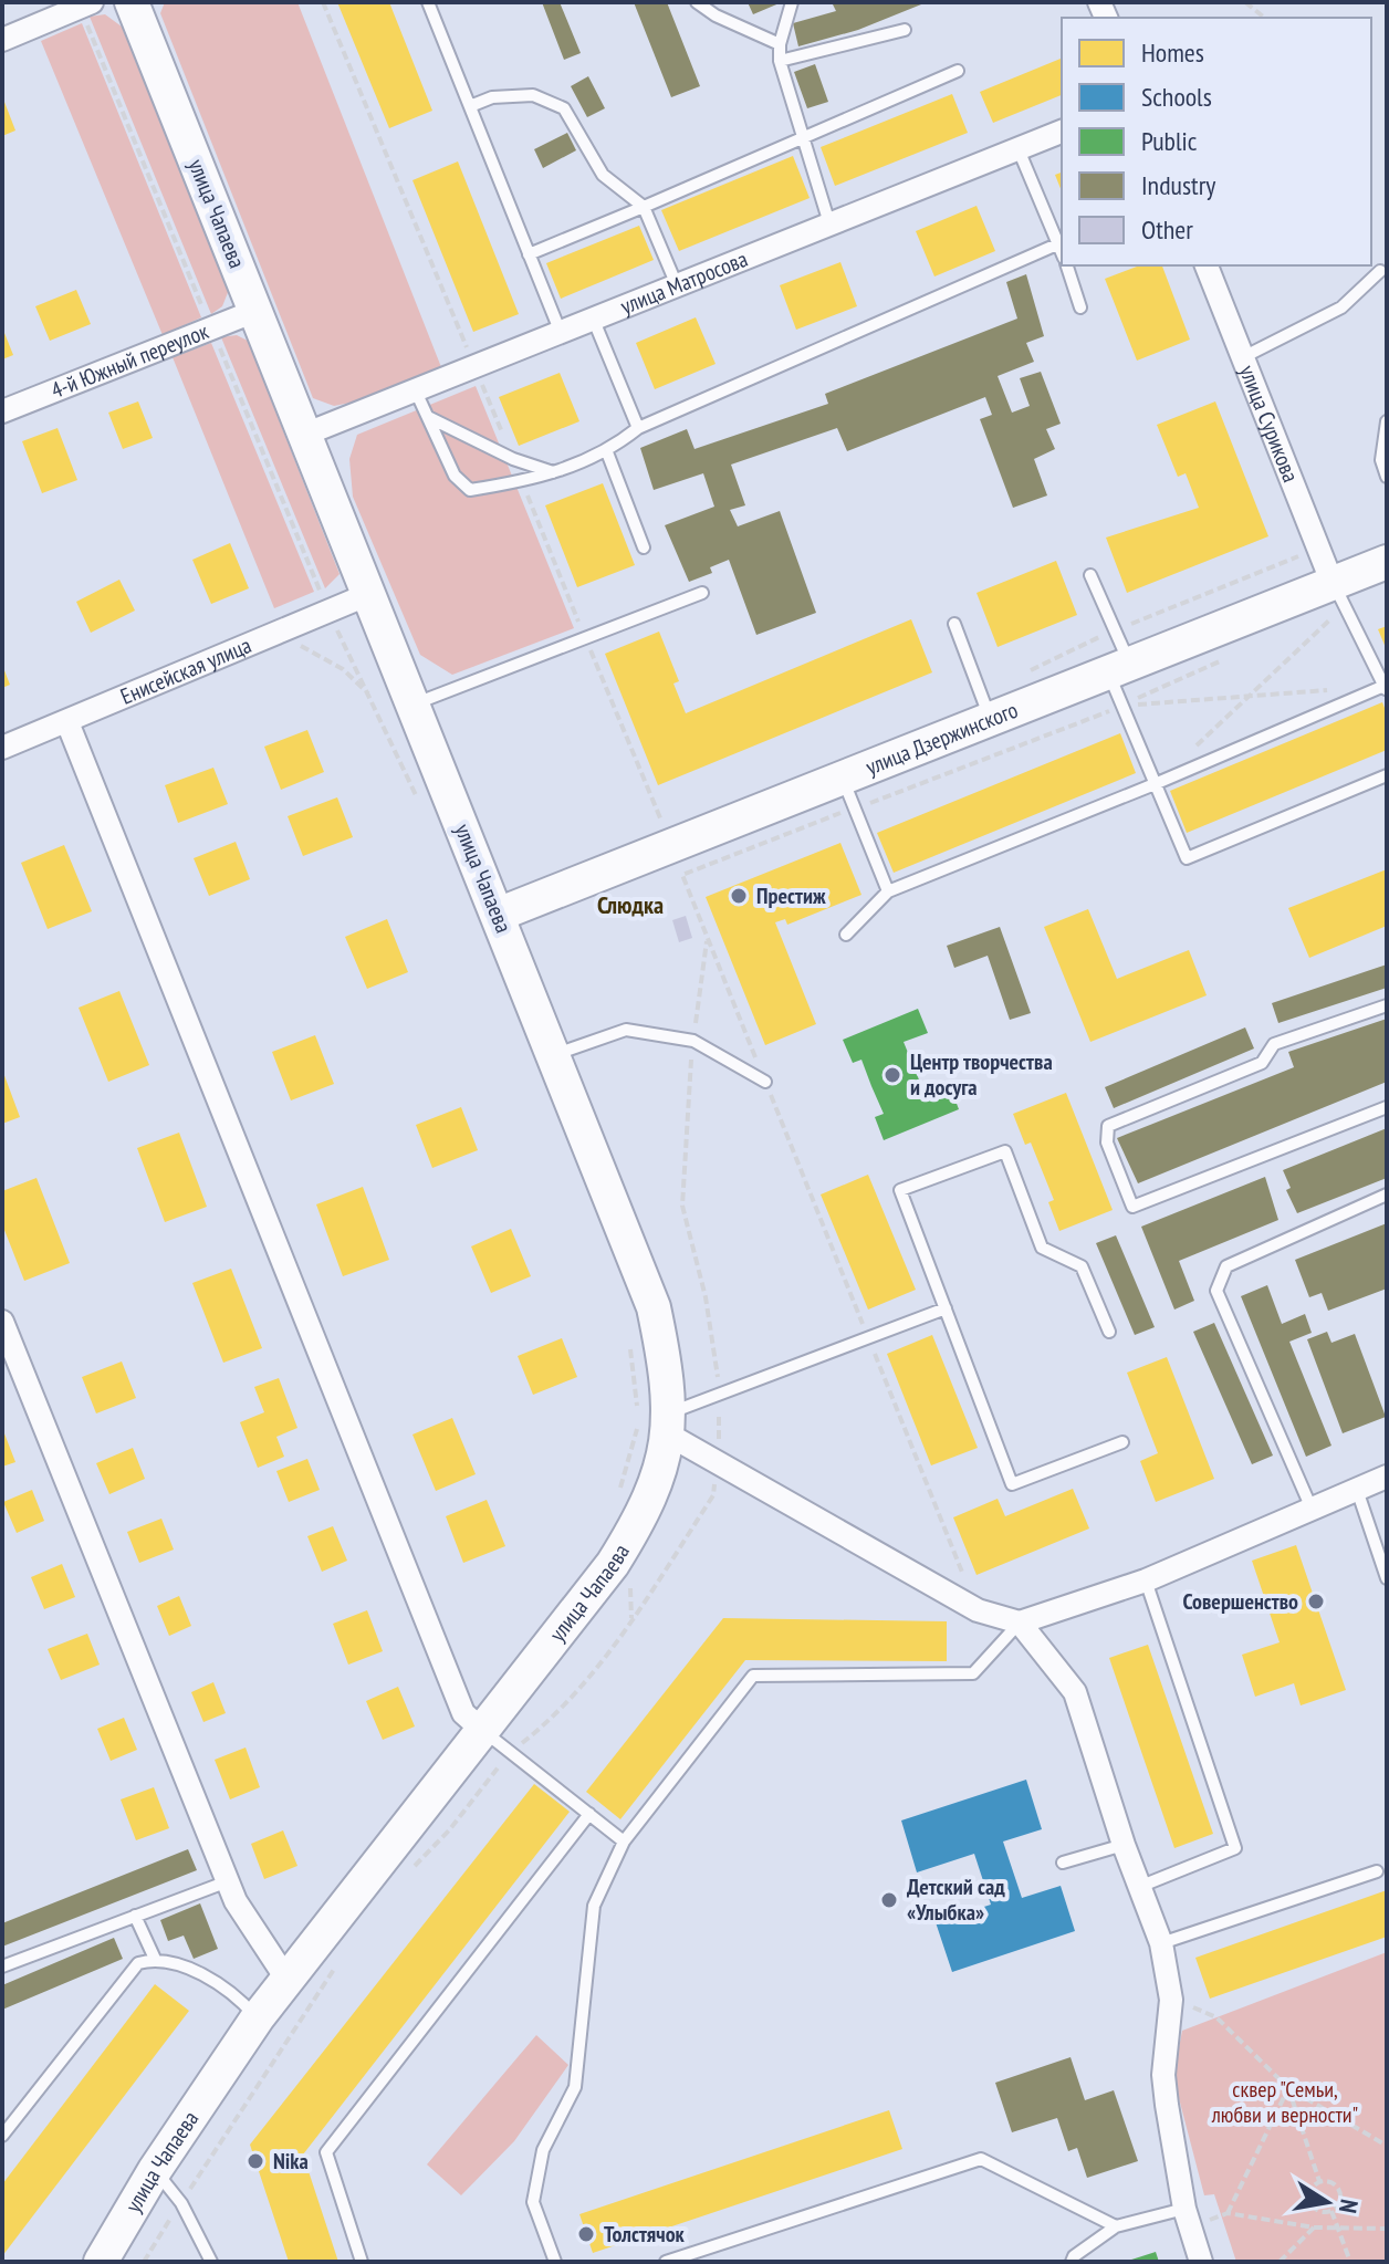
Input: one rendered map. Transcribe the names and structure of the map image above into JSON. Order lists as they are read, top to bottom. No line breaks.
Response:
{"streets":{"main road":["улица Чапаева","улица Дзержинского"],"street":["улица Матросова","4-й Южный переулок","улица Сурикова","Енисейская улица"]},"crossings":[["улица Чапаева","улица Матросова"],["улица Чапаева","4-й Южный переулок"],["улица Чапаева","Енисейская улица"],["улица Чапаева","улица Дзержинского"],["улица Сурикова","улица Дзержинского"]],"districts":["Слюдка"],"parks":["сквер \"Семьи, любви и верности\""],"places":["Престиж","Центр творчества и досуга","Совершенство","Детский сад «Улыбка»","Nika","Толстячок"],"legend":["Homes","Schools","Public","Industry","Other"],"north":"right"}
